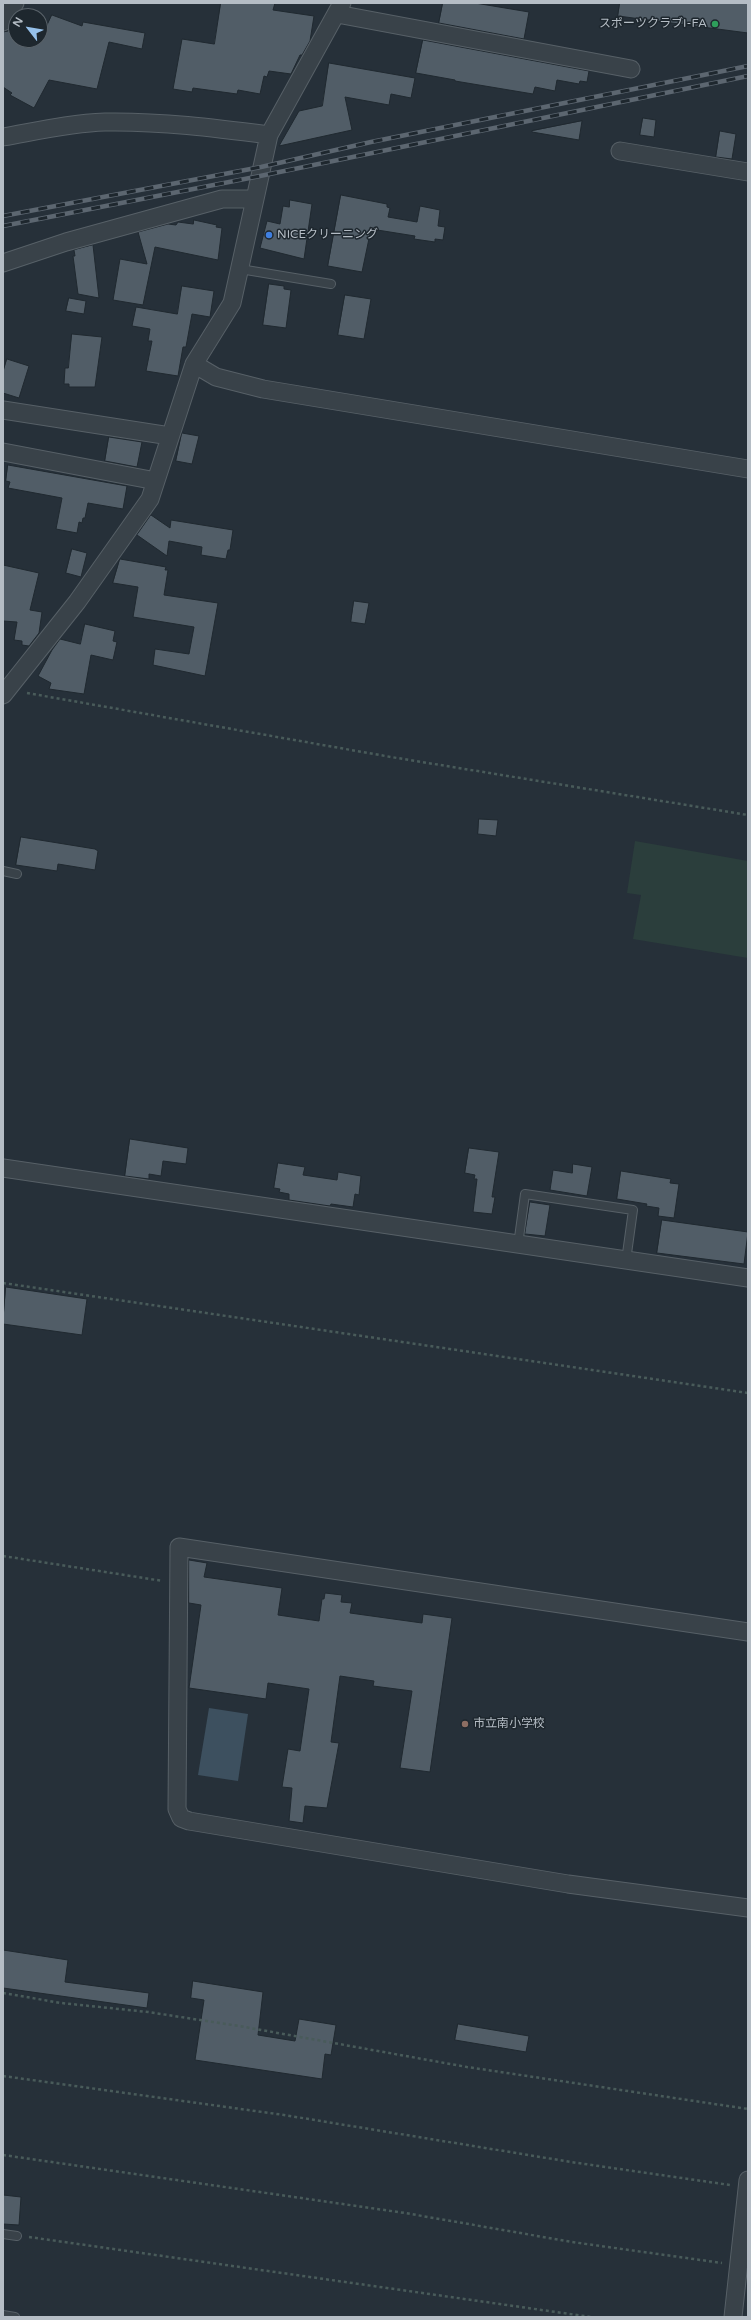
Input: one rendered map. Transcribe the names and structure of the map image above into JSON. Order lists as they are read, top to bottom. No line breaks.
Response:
{"places":["スポーツクラブI-FA","NICEクリーニング","市立南小学校"],"north":"top left"}
